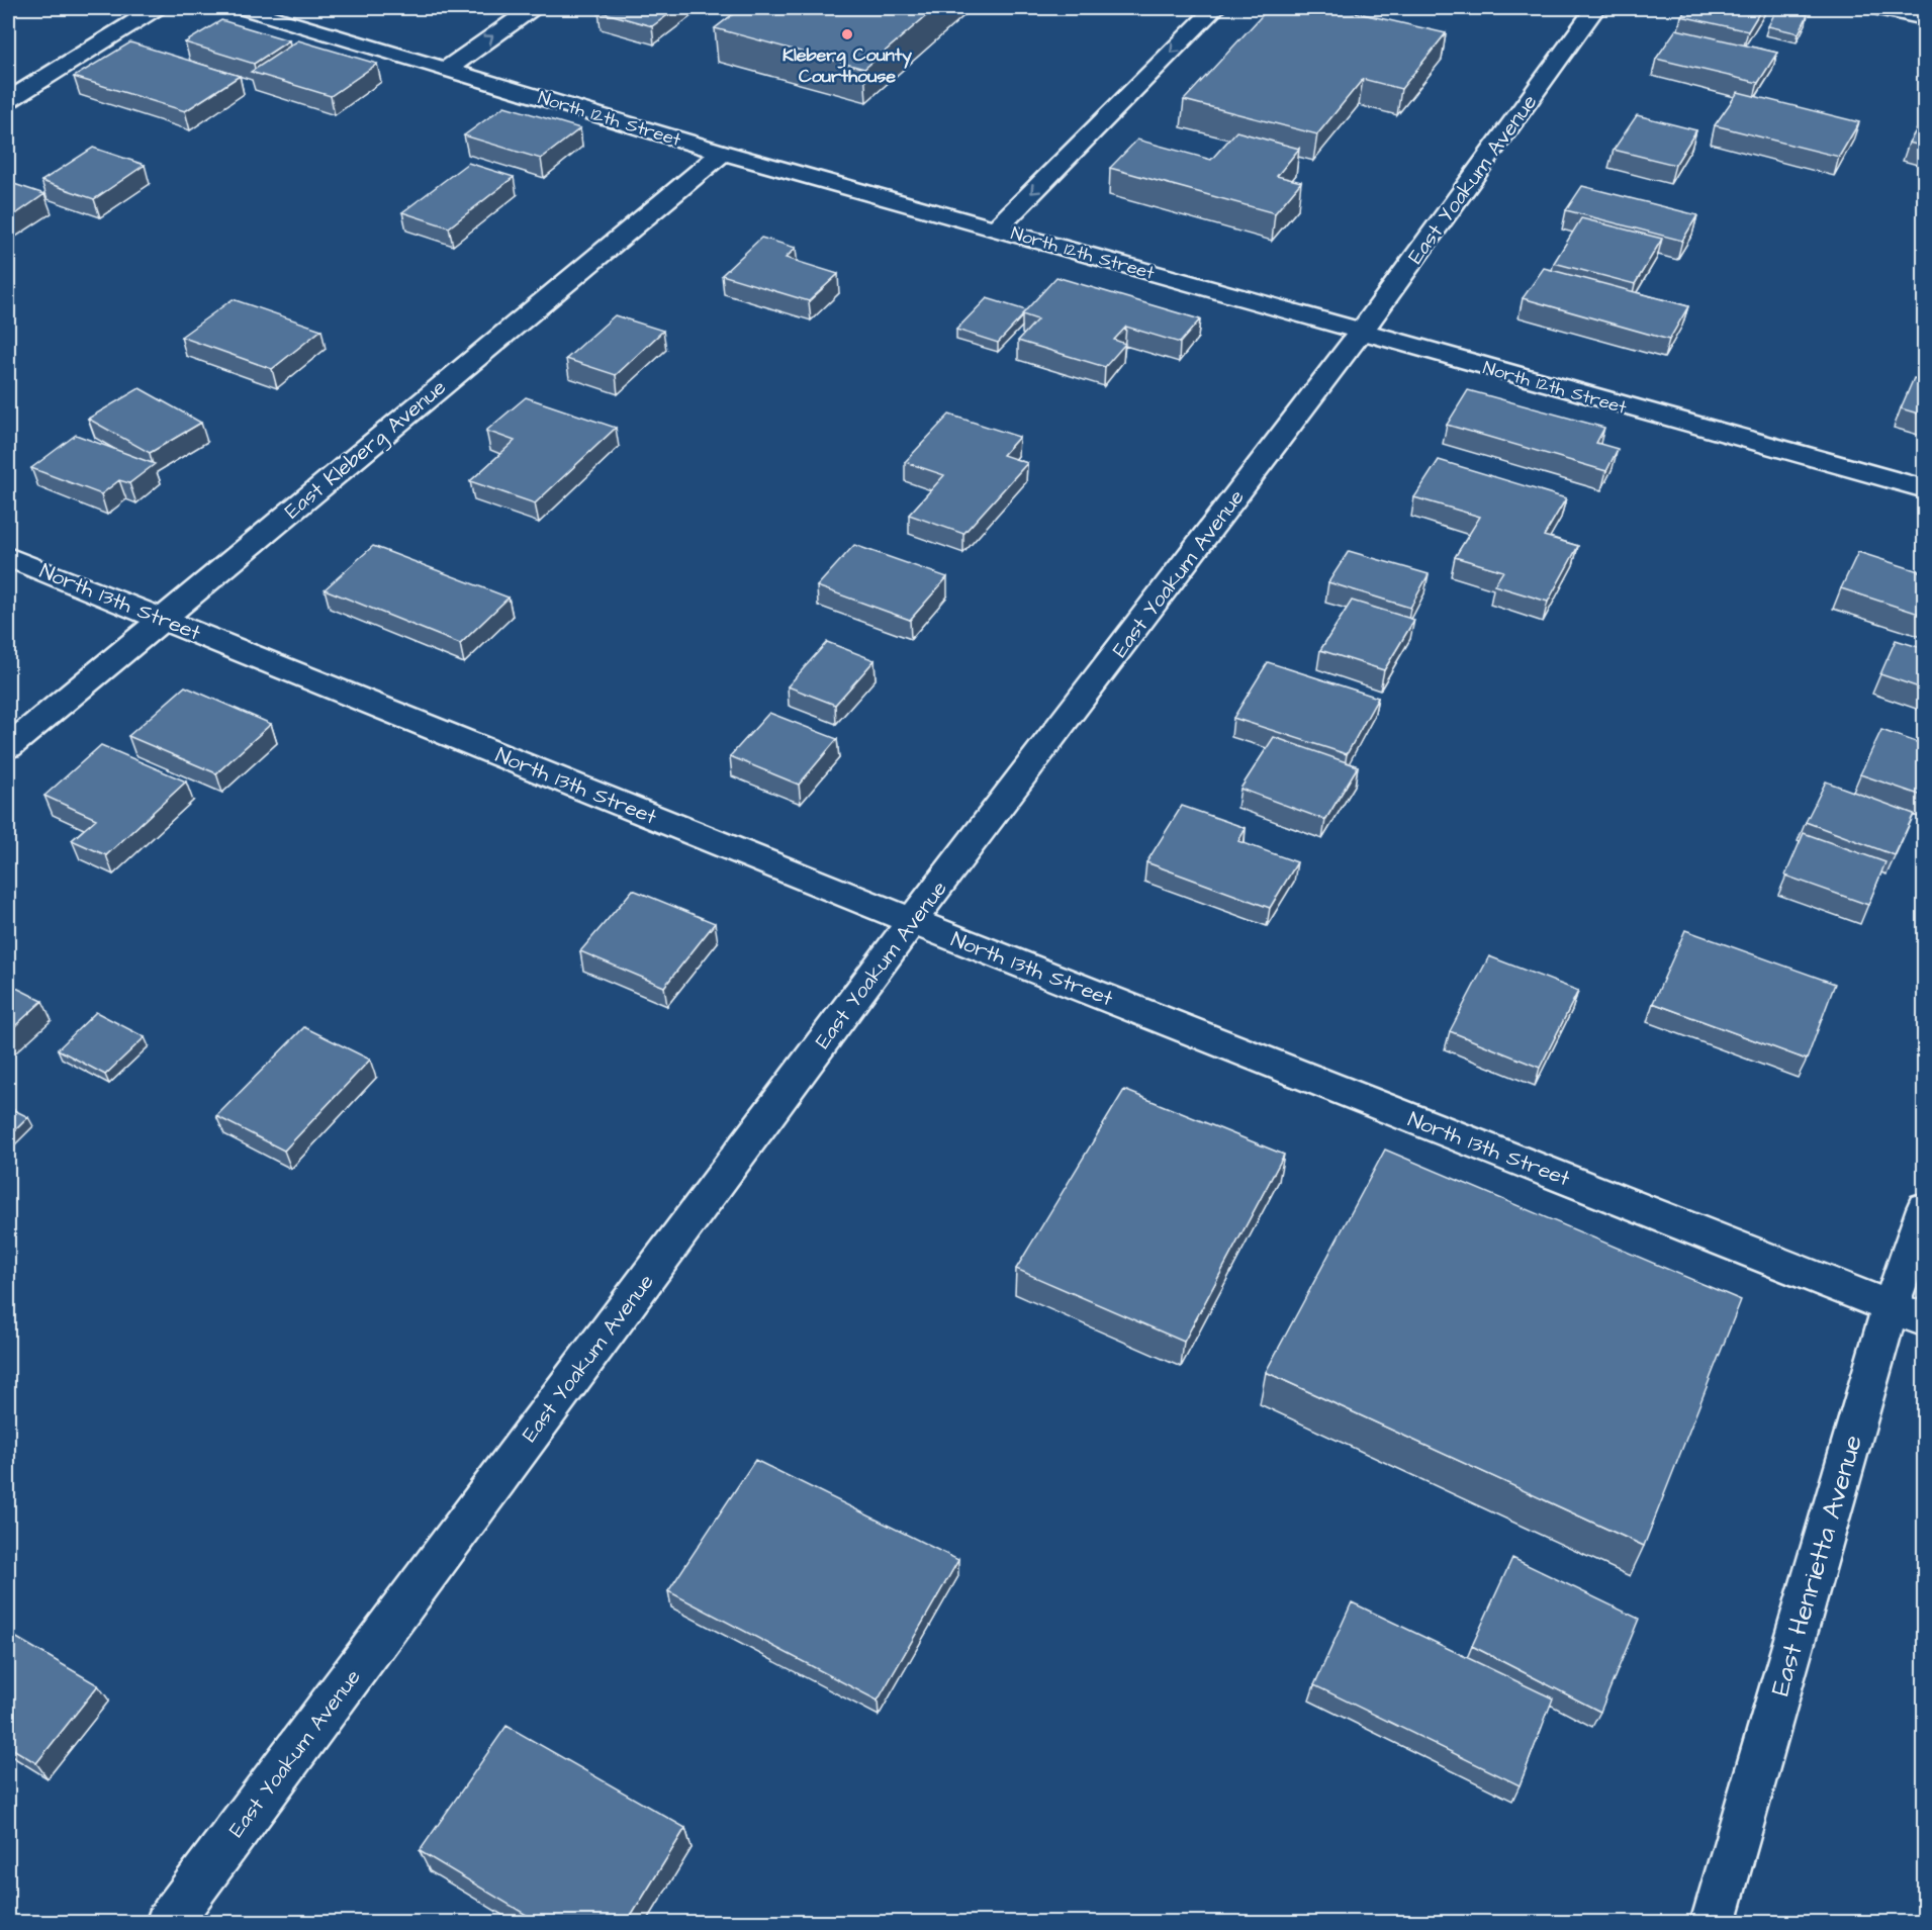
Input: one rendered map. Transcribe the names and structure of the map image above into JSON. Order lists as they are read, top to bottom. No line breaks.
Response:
{"streets":{"street":["North 12th Street","East Yoakum Avenue","East Kleberg Avenue","North 13th Street","East Henrietta Avenue"]},"crossings":[["North 12th Street","East Yoakum Avenue"],["North 12th Street","East Kleberg Avenue"],["East Yoakum Avenue","North 13th Street"],["East Kleberg Avenue","North 13th Street"],["North 13th Street","East Henrietta Avenue"]],"places":["Kleberg County Courthouse"]}
